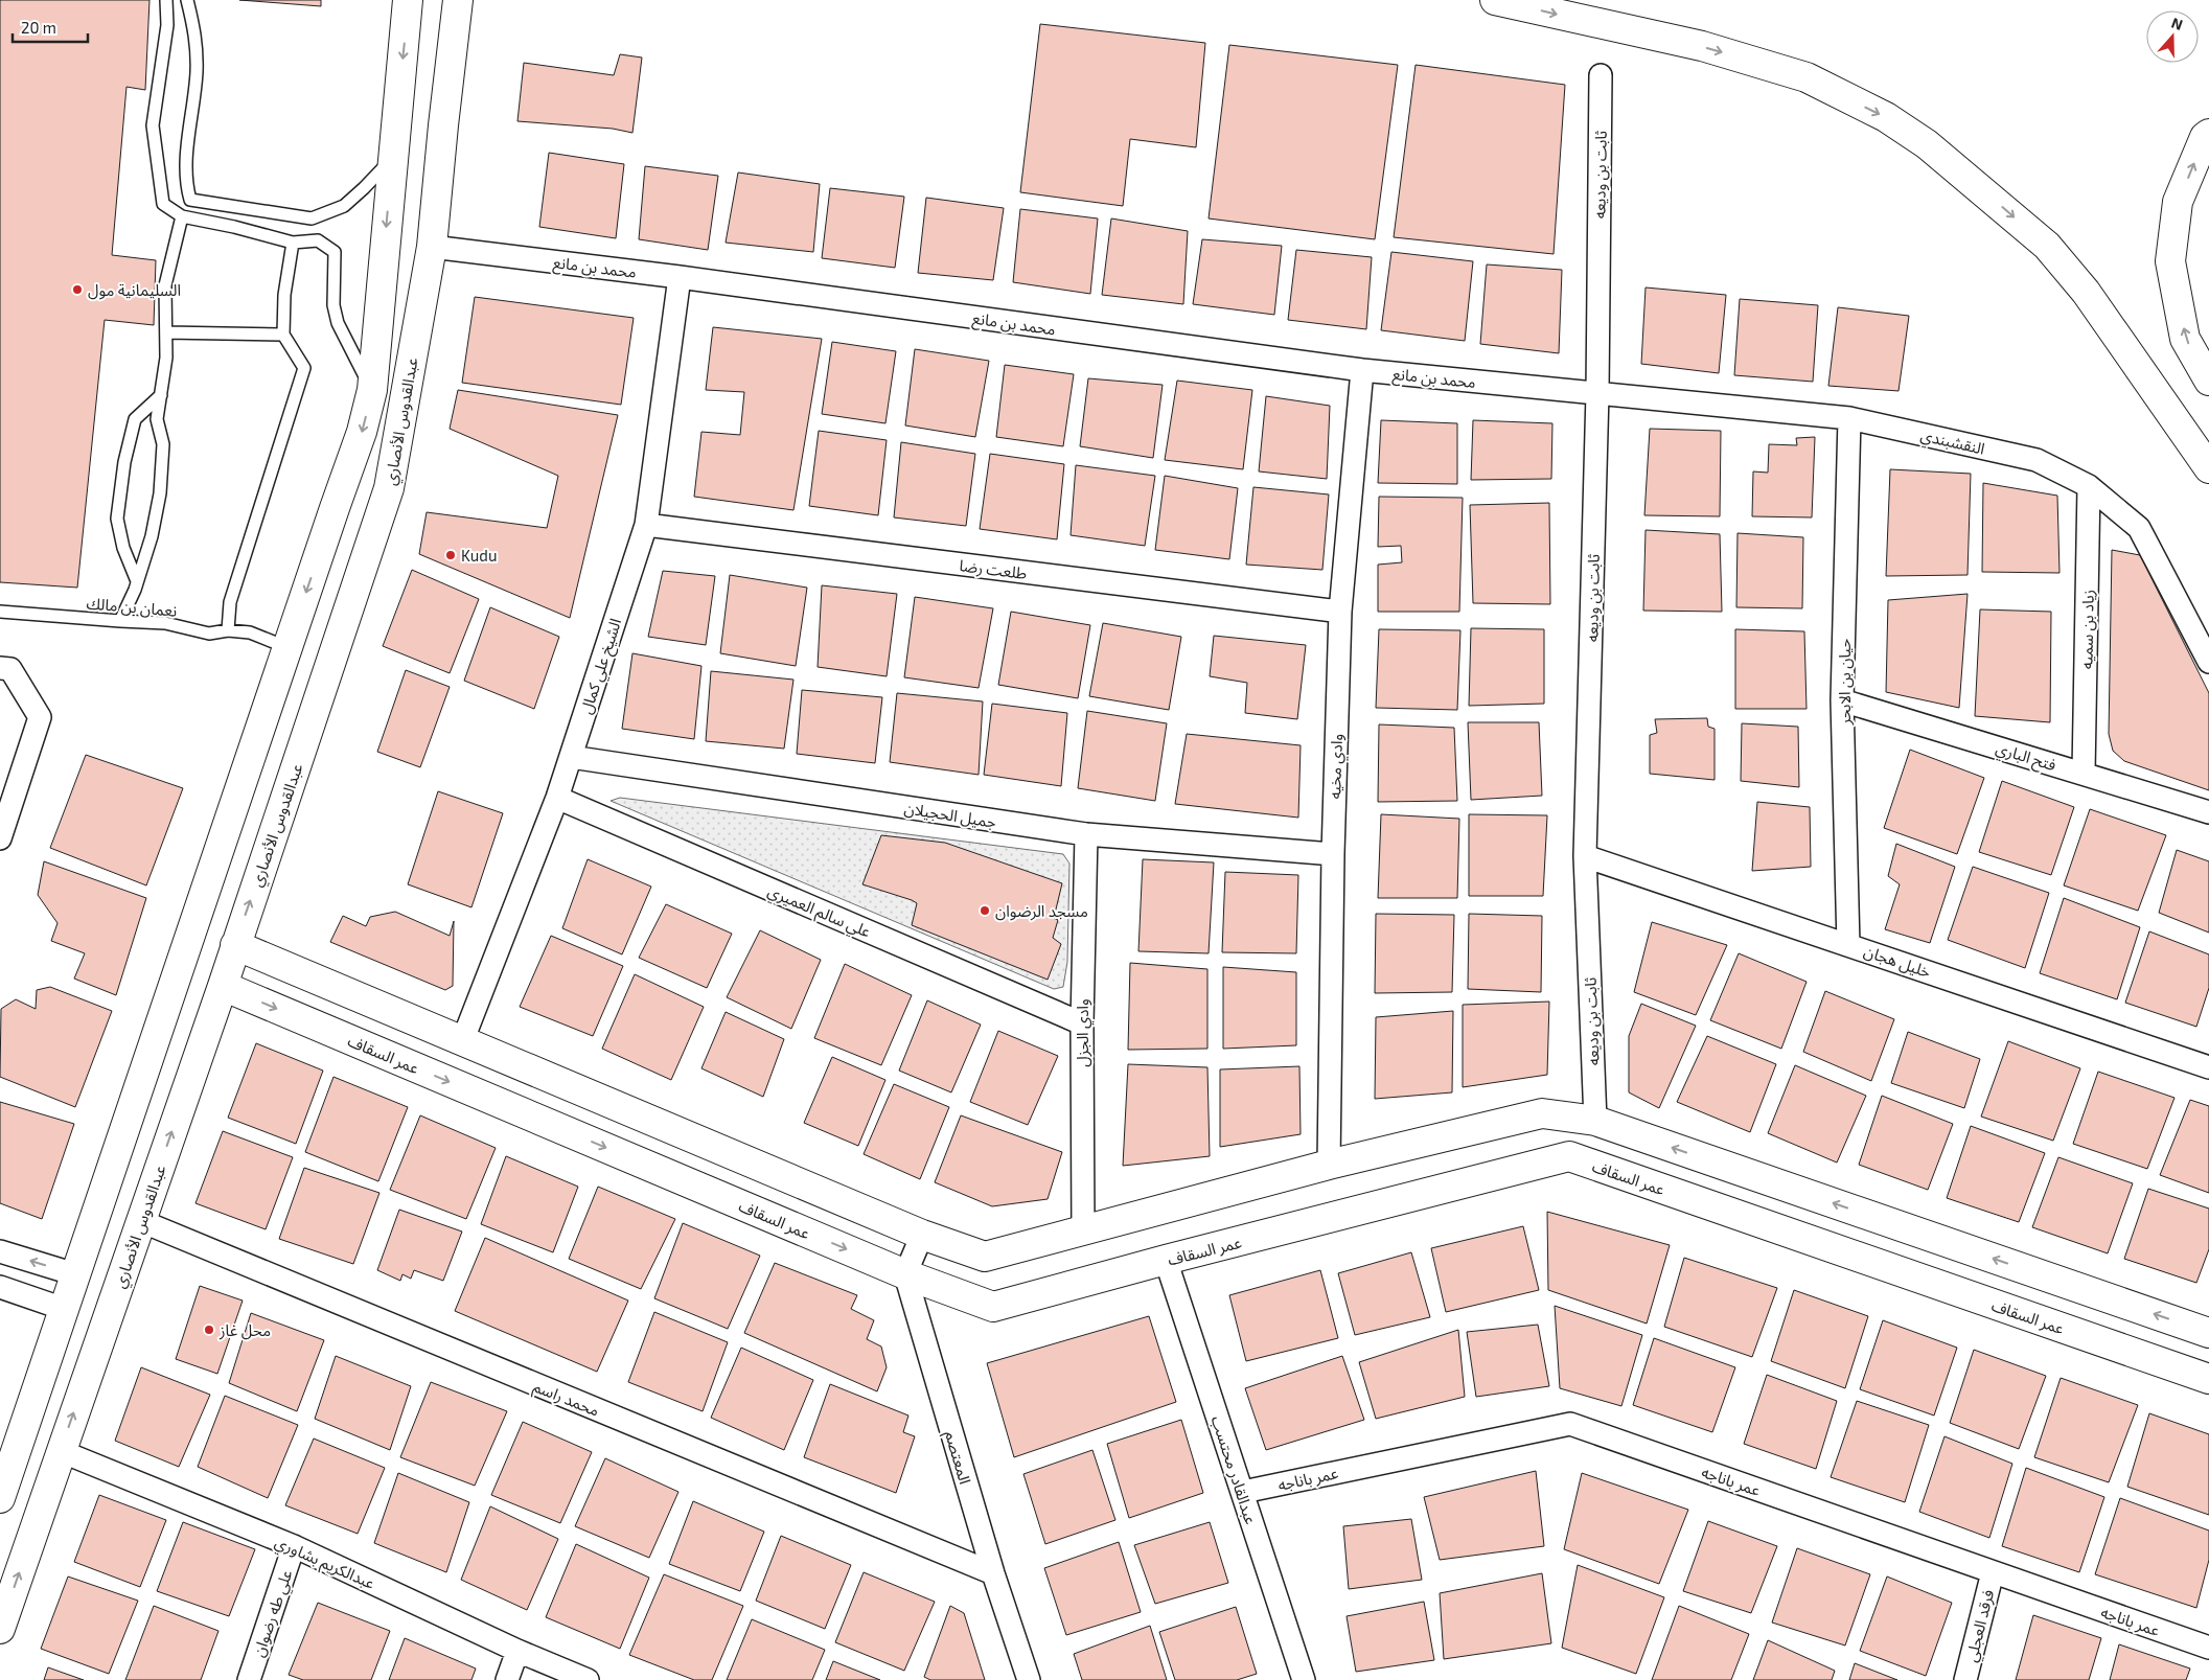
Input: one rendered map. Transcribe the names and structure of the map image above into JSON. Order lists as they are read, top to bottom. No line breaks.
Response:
{"streets":{"main road":["عبدالقدوس الأنصاري","عمر السقاف"],"street":["ثابت بن وديعه","محمد بن مانع","النقشبندي","طلعت رضا","زياد بن سميه","الشيخ علي كمال","حيان بن الابحر","فتح الباري","وادي مخيه","جميل الحجيلان","علي سالم العميري","خليل هجان","وادي الجزل","محمد راسم","المعتصم","عبدالقادر محتسب","عمر باناجه","عبدالكريم بشاوري","علي طه رضوان","فرقد العجلي"],"lane":["نعمان بن مالك"]},"crossings":[["ثابت بن وديعه","محمد بن مانع"],["ثابت بن وديعه","النقشبندي"],["ثابت بن وديعه","خليل هجان"],["محمد بن مانع","عبدالقدوس الأنصاري"],["محمد بن مانع","النقشبندي"],["محمد بن مانع","الشيخ علي كمال"],["محمد بن مانع","وادي مخيه"],["عبدالقدوس الأنصاري","عمر السقاف"],["عبدالقدوس الأنصاري","محمد راسم"],["عبدالقدوس الأنصاري","عبدالكريم بشاوري"],["النقشبندي","زياد بن سميه"],["النقشبندي","حيان بن الابحر"],["طلعت رضا","الشيخ علي كمال"],["طلعت رضا","وادي مخيه"],["زياد بن سميه","فتح الباري"],["الشيخ علي كمال","جميل الحجيلان"],["الشيخ علي كمال","علي سالم العميري"],["حيان بن الابحر","فتح الباري"],["حيان بن الابحر","خليل هجان"],["وادي مخيه","جميل الحجيلان"],["جميل الحجيلان","وادي الجزل"],["علي سالم العميري","وادي الجزل"],["عمر السقاف","المعتصم"],["عمر السقاف","عبدالقادر محتسب"],["محمد راسم","المعتصم"],["عبدالقادر محتسب","عمر باناجه"],["عمر باناجه","فرقد العجلي"],["عبدالكريم بشاوري","علي طه رضوان"]],"places":["السليمانية مول","Kudu","مسجد الرضوان","محل غاز"],"scale_bar":"20 m","north":"top"}
